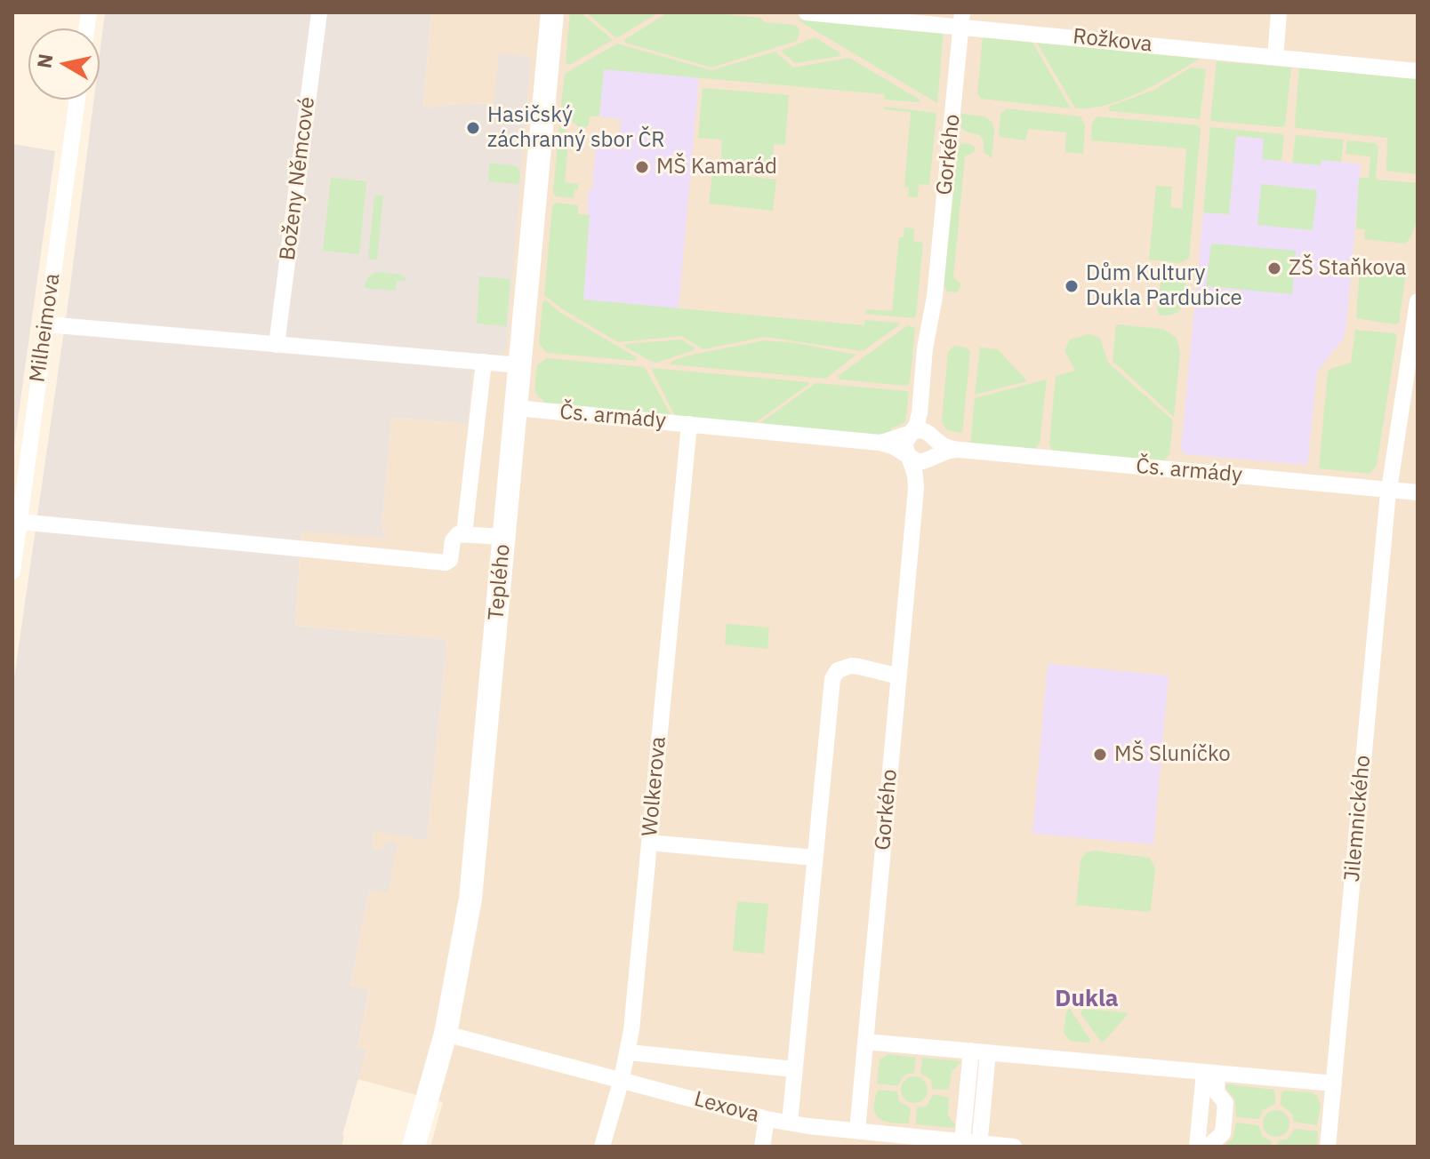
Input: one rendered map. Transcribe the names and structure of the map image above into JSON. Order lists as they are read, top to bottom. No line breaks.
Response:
{"streets":{"main road":["Teplého"],"street":["Rožkova","Gorkého","Boženy Němcové","Milheimova","Čs. armády","Wolkerova","Jilemnického","Lexova"]},"crossings":[["Rožkova","Gorkého"],["Gorkého","Čs. armády"],["Gorkého","Lexova"],["Čs. armády","Teplého"],["Čs. armády","Wolkerova"],["Čs. armády","Jilemnického"],["Teplého","Lexova"],["Wolkerova","Lexova"]],"districts":["Dukla"],"places":["Hasičský záchranný sbor ČR","MŠ Kamarád","ZŠ Staňkova","Dům Kultury Dukla Pardubice","MŠ Sluníčko"],"north":"left"}
